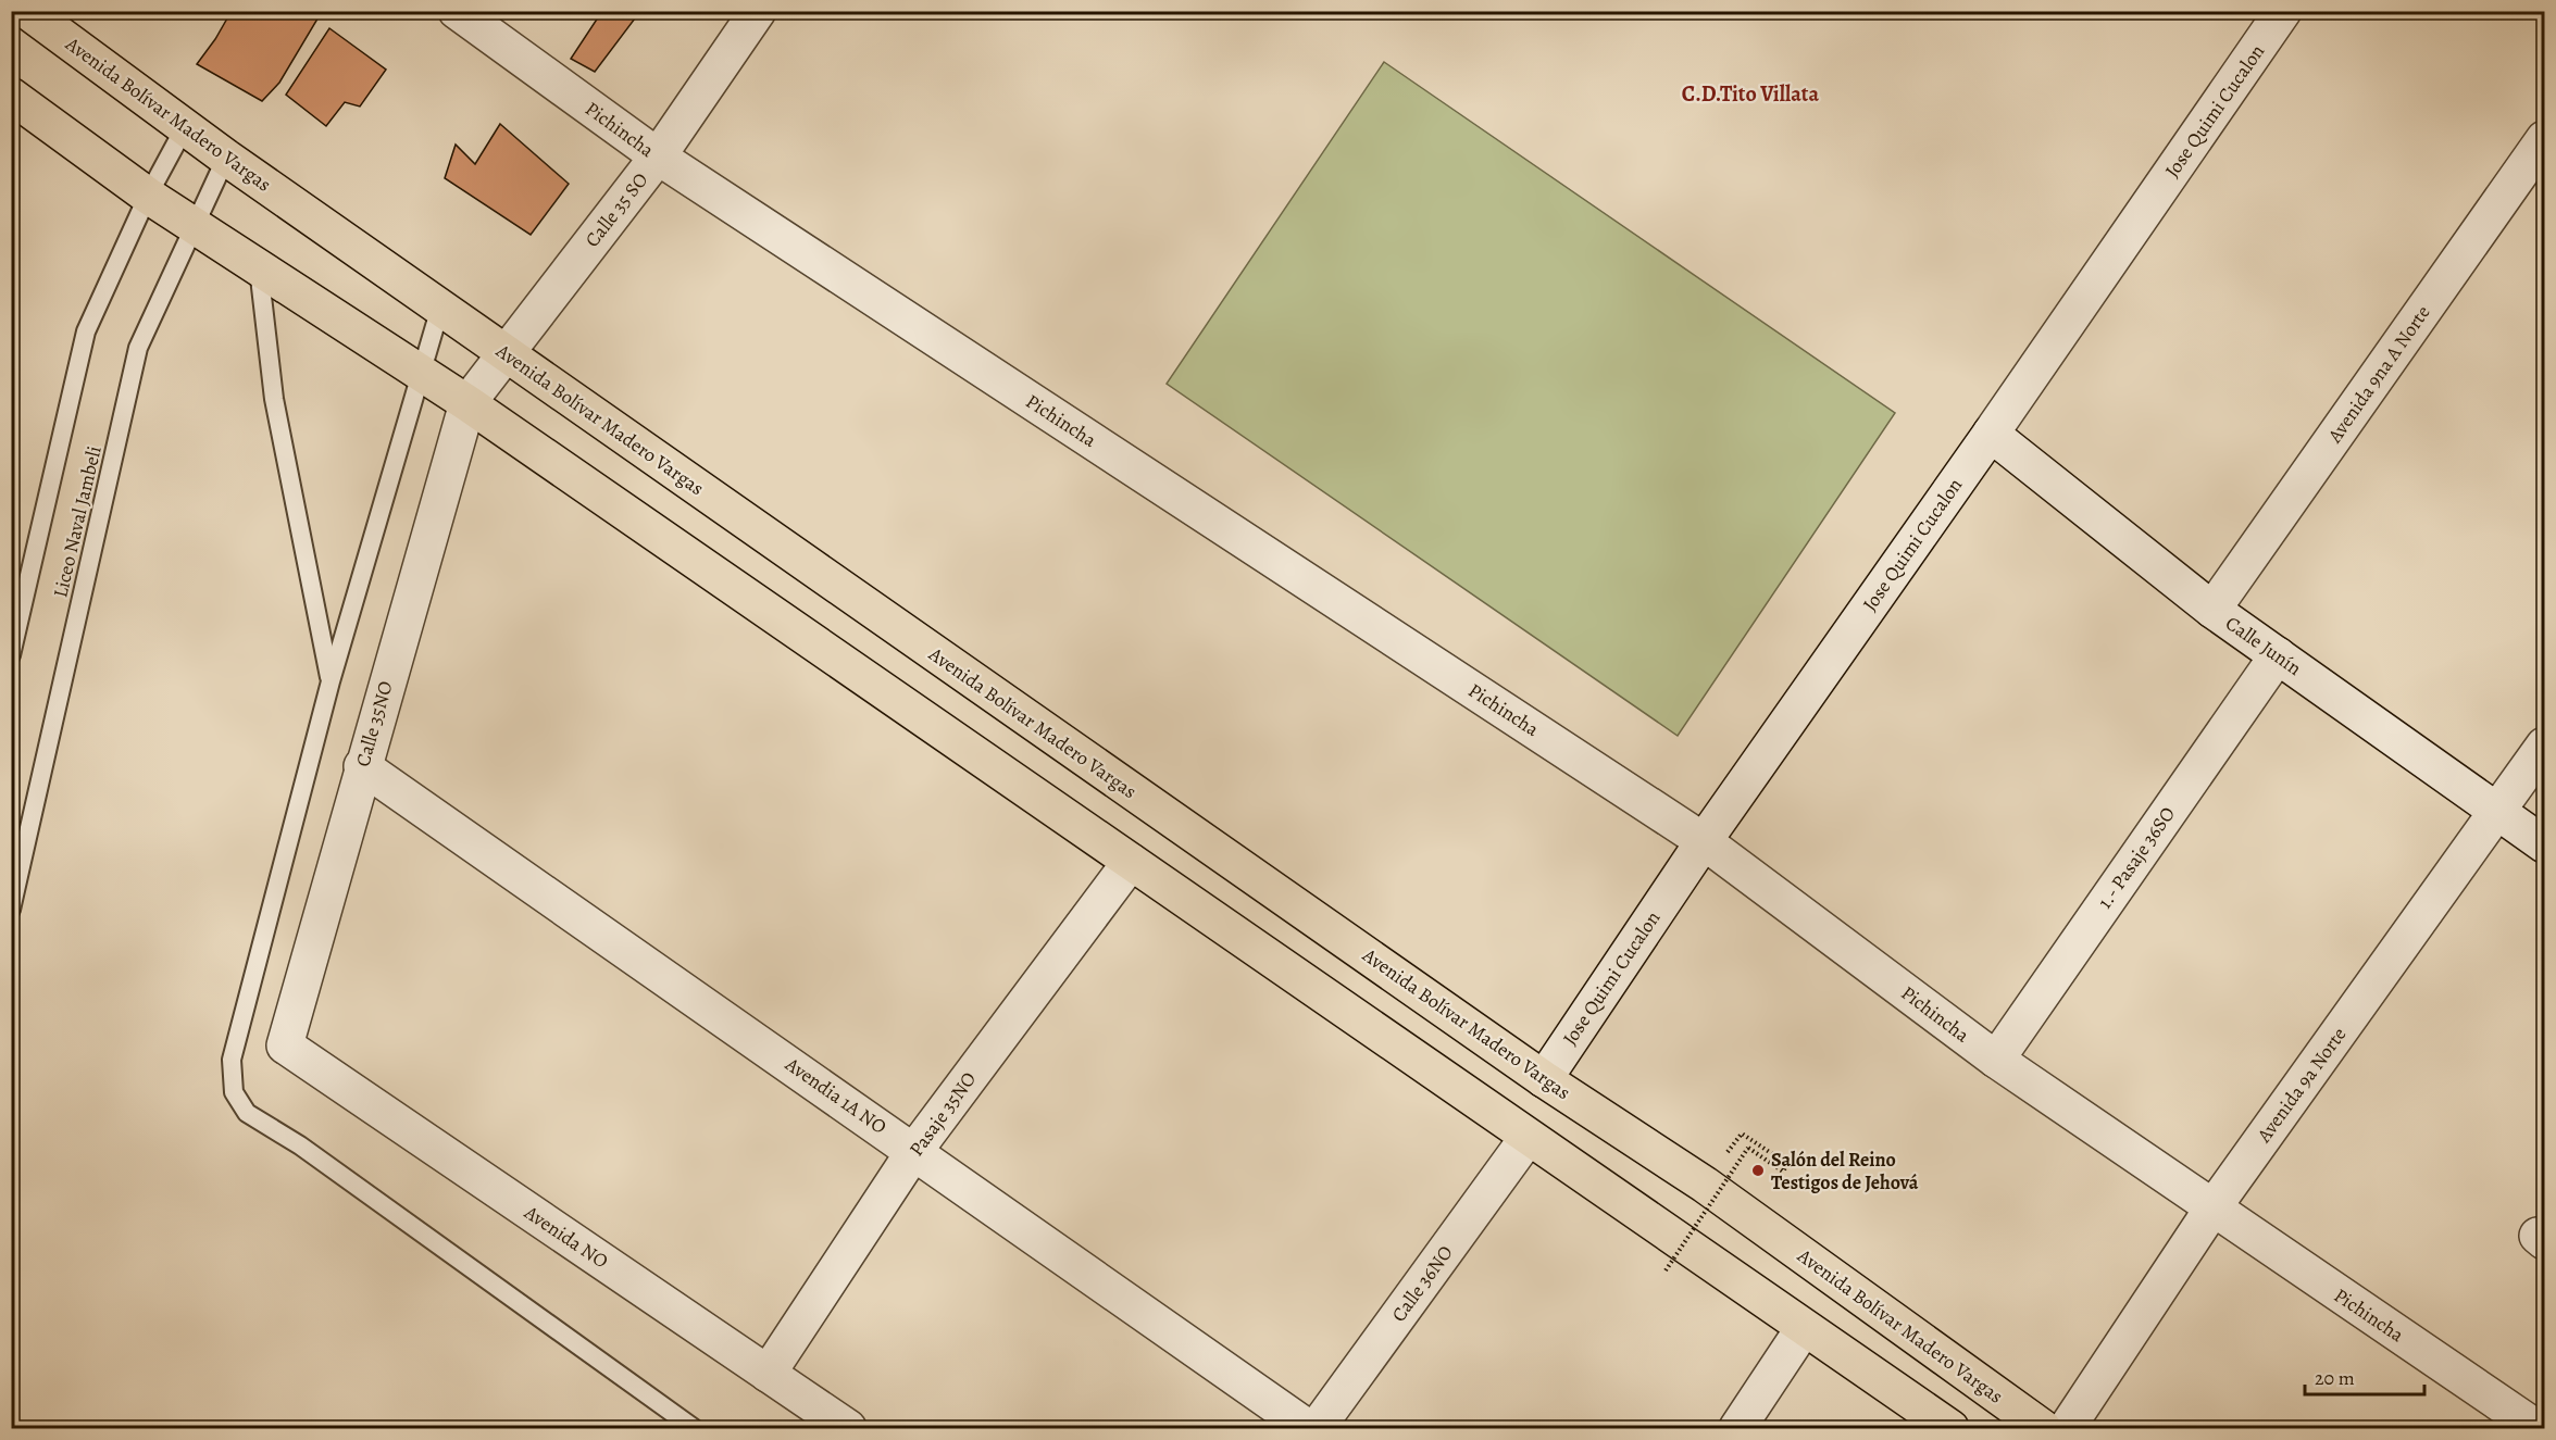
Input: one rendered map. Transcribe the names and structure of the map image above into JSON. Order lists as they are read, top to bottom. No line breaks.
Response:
{"streets":{"main road":["Avenida Bolívar Madero Vargas"],"street":["Jose Quimi Cucalon","Pichincha","Calle 35 SO","Avenida 9na A Norte","Calle Junín","Calle 35NO","1.- Pasaje 36SO","Avenida 9a Norte","Avendia 1A NO","Pasaje 35NO","Avenida NO","Calle 36NO"],"lane":["Liceo Naval Jambeli"]},"crossings":[["Jose Quimi Cucalon","Avenida Bolívar Madero Vargas"],["Jose Quimi Cucalon","Pichincha"],["Jose Quimi Cucalon","Calle Junín"],["Avenida Bolívar Madero Vargas","Calle 35 SO"],["Avenida Bolívar Madero Vargas","Liceo Naval Jambeli"],["Pichincha","Calle 35 SO"],["Pichincha","1.- Pasaje 36SO"],["Pichincha","Avenida 9a Norte"],["Calle 35 SO","Calle 35NO"],["Avenida 9na A Norte","Calle Junín"],["Calle Junín","1.- Pasaje 36SO"],["Calle Junín","Avenida 9a Norte"],["Calle 35NO","Avendia 1A NO"],["Calle 35NO","Avenida NO"],["Avendia 1A NO","Pasaje 35NO"],["Pasaje 35NO","Avenida NO"]],"districts":["C.D.Tito Villata"],"places":["Salón del Reino Testigos de Jehová"],"scale_bar":"20 m"}
